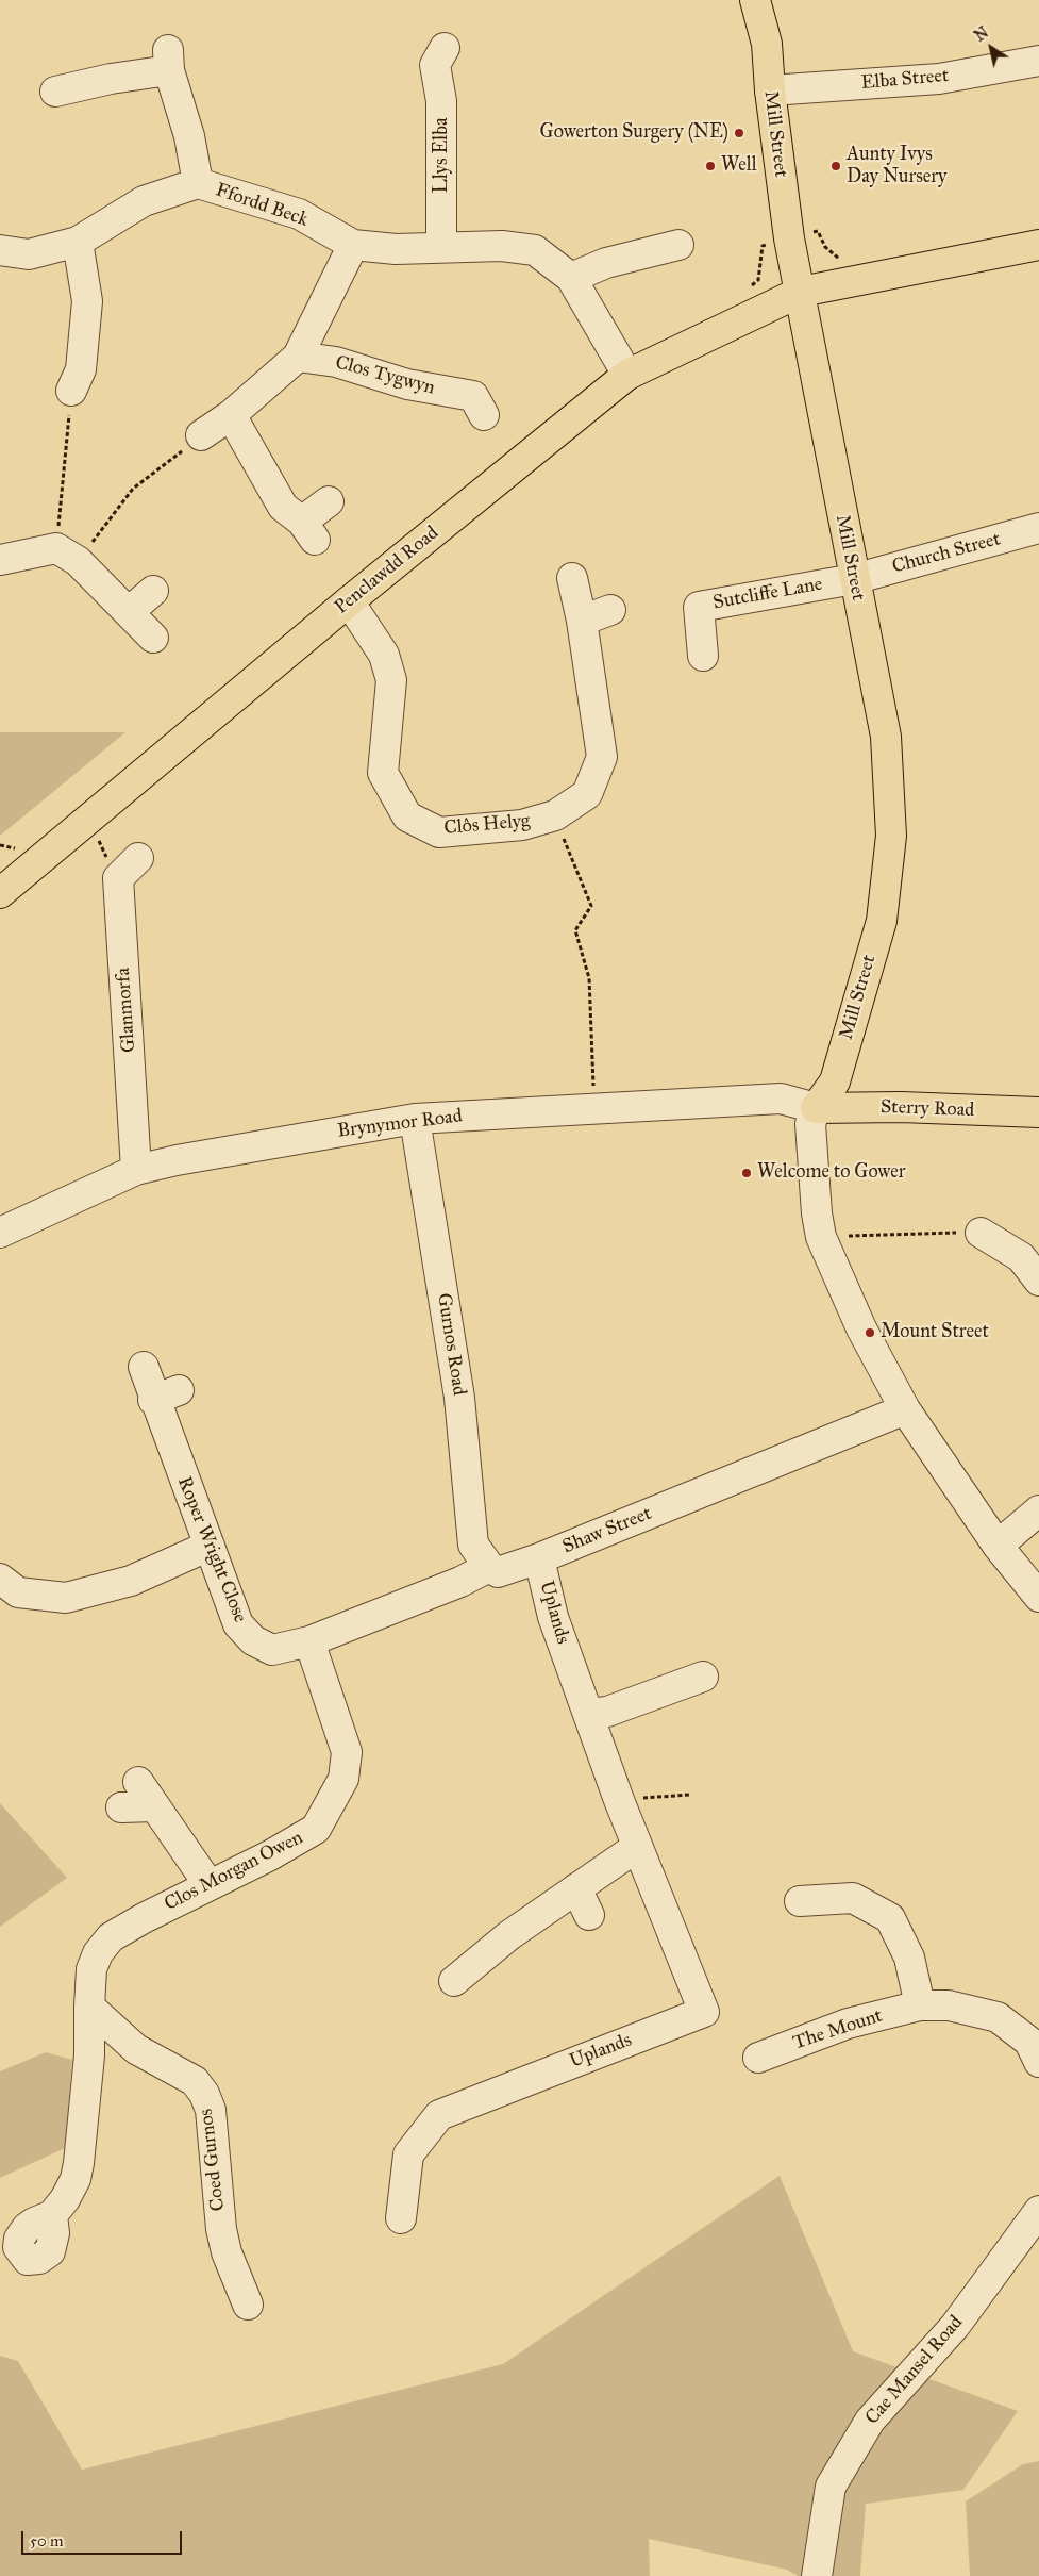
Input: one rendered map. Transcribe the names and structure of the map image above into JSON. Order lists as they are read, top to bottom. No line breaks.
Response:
{"streets":{"main road":["Mill Street","Penclawdd Road","Sterry Road"],"street":["Elba Street","Llys Elba","Ffordd Beck","Clos Tygwyn","Church Street","Sutcliffe Lane","Clôs Helyg","Glanmorfa","Brynymor Road","Gurnos Road","Shaw Street","Roper Wright Close","Uplands","Clos Morgan Owen","The Mount","Coed Gurnos","Cae Mansel Road"]},"crossings":[["Elba Street","Mill Street"],["Mill Street","Church Street"],["Mill Street","Penclawdd Road"],["Mill Street","Sutcliffe Lane"],["Mill Street","Sterry Road"],["Mill Street","Brynymor Road"],["Llys Elba","Ffordd Beck"],["Ffordd Beck","Penclawdd Road"],["Church Street","Sutcliffe Lane"],["Penclawdd Road","Clôs Helyg"],["Glanmorfa","Brynymor Road"],["Sterry Road","Brynymor Road"],["Brynymor Road","Gurnos Road"],["Gurnos Road","Shaw Street"],["Shaw Street","Roper Wright Close"],["Shaw Street","Uplands"],["Shaw Street","Clos Morgan Owen"],["Roper Wright Close","Clos Morgan Owen"],["Clos Morgan Owen","Coed Gurnos"]],"places":["Gowerton Surgery (NE)","Well","Aunty Ivys Day Nursery","Welcome to Gower","Mount Street"],"scale_bar":"50 m","north":"top left"}
